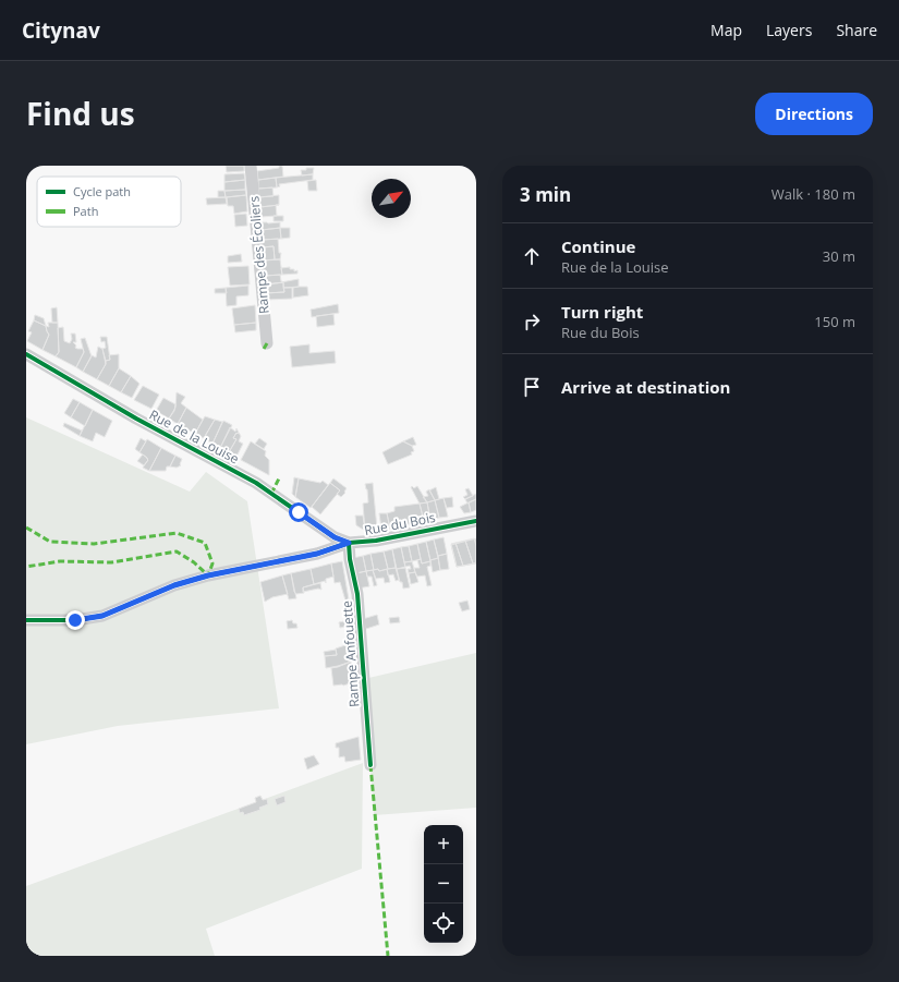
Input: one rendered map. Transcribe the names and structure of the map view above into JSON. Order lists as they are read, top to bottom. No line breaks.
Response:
{"streets":{"street":["Rampe des Écoliers","Rue de la Louise","Rue du Bois","Rampe Anfouette"]},"crossings":[["Rue de la Louise","Rue du Bois"],["Rue de la Louise","Rampe Anfouette"],["Rue du Bois","Rampe Anfouette"]],"legend":["Cycle path","Path"],"north":"top right","page":{"header":"Citynav","nav":["Map","Layers","Share"],"title":"Find us","buttons":"Directions","heading":["3 min","Walk · 180 m"],"list":[["Continue","Rue de la Louise","30 m"],["Turn right","Rue du Bois","150 m"],"Arrive at destination"],"map_buttons":["+","−"]}}
